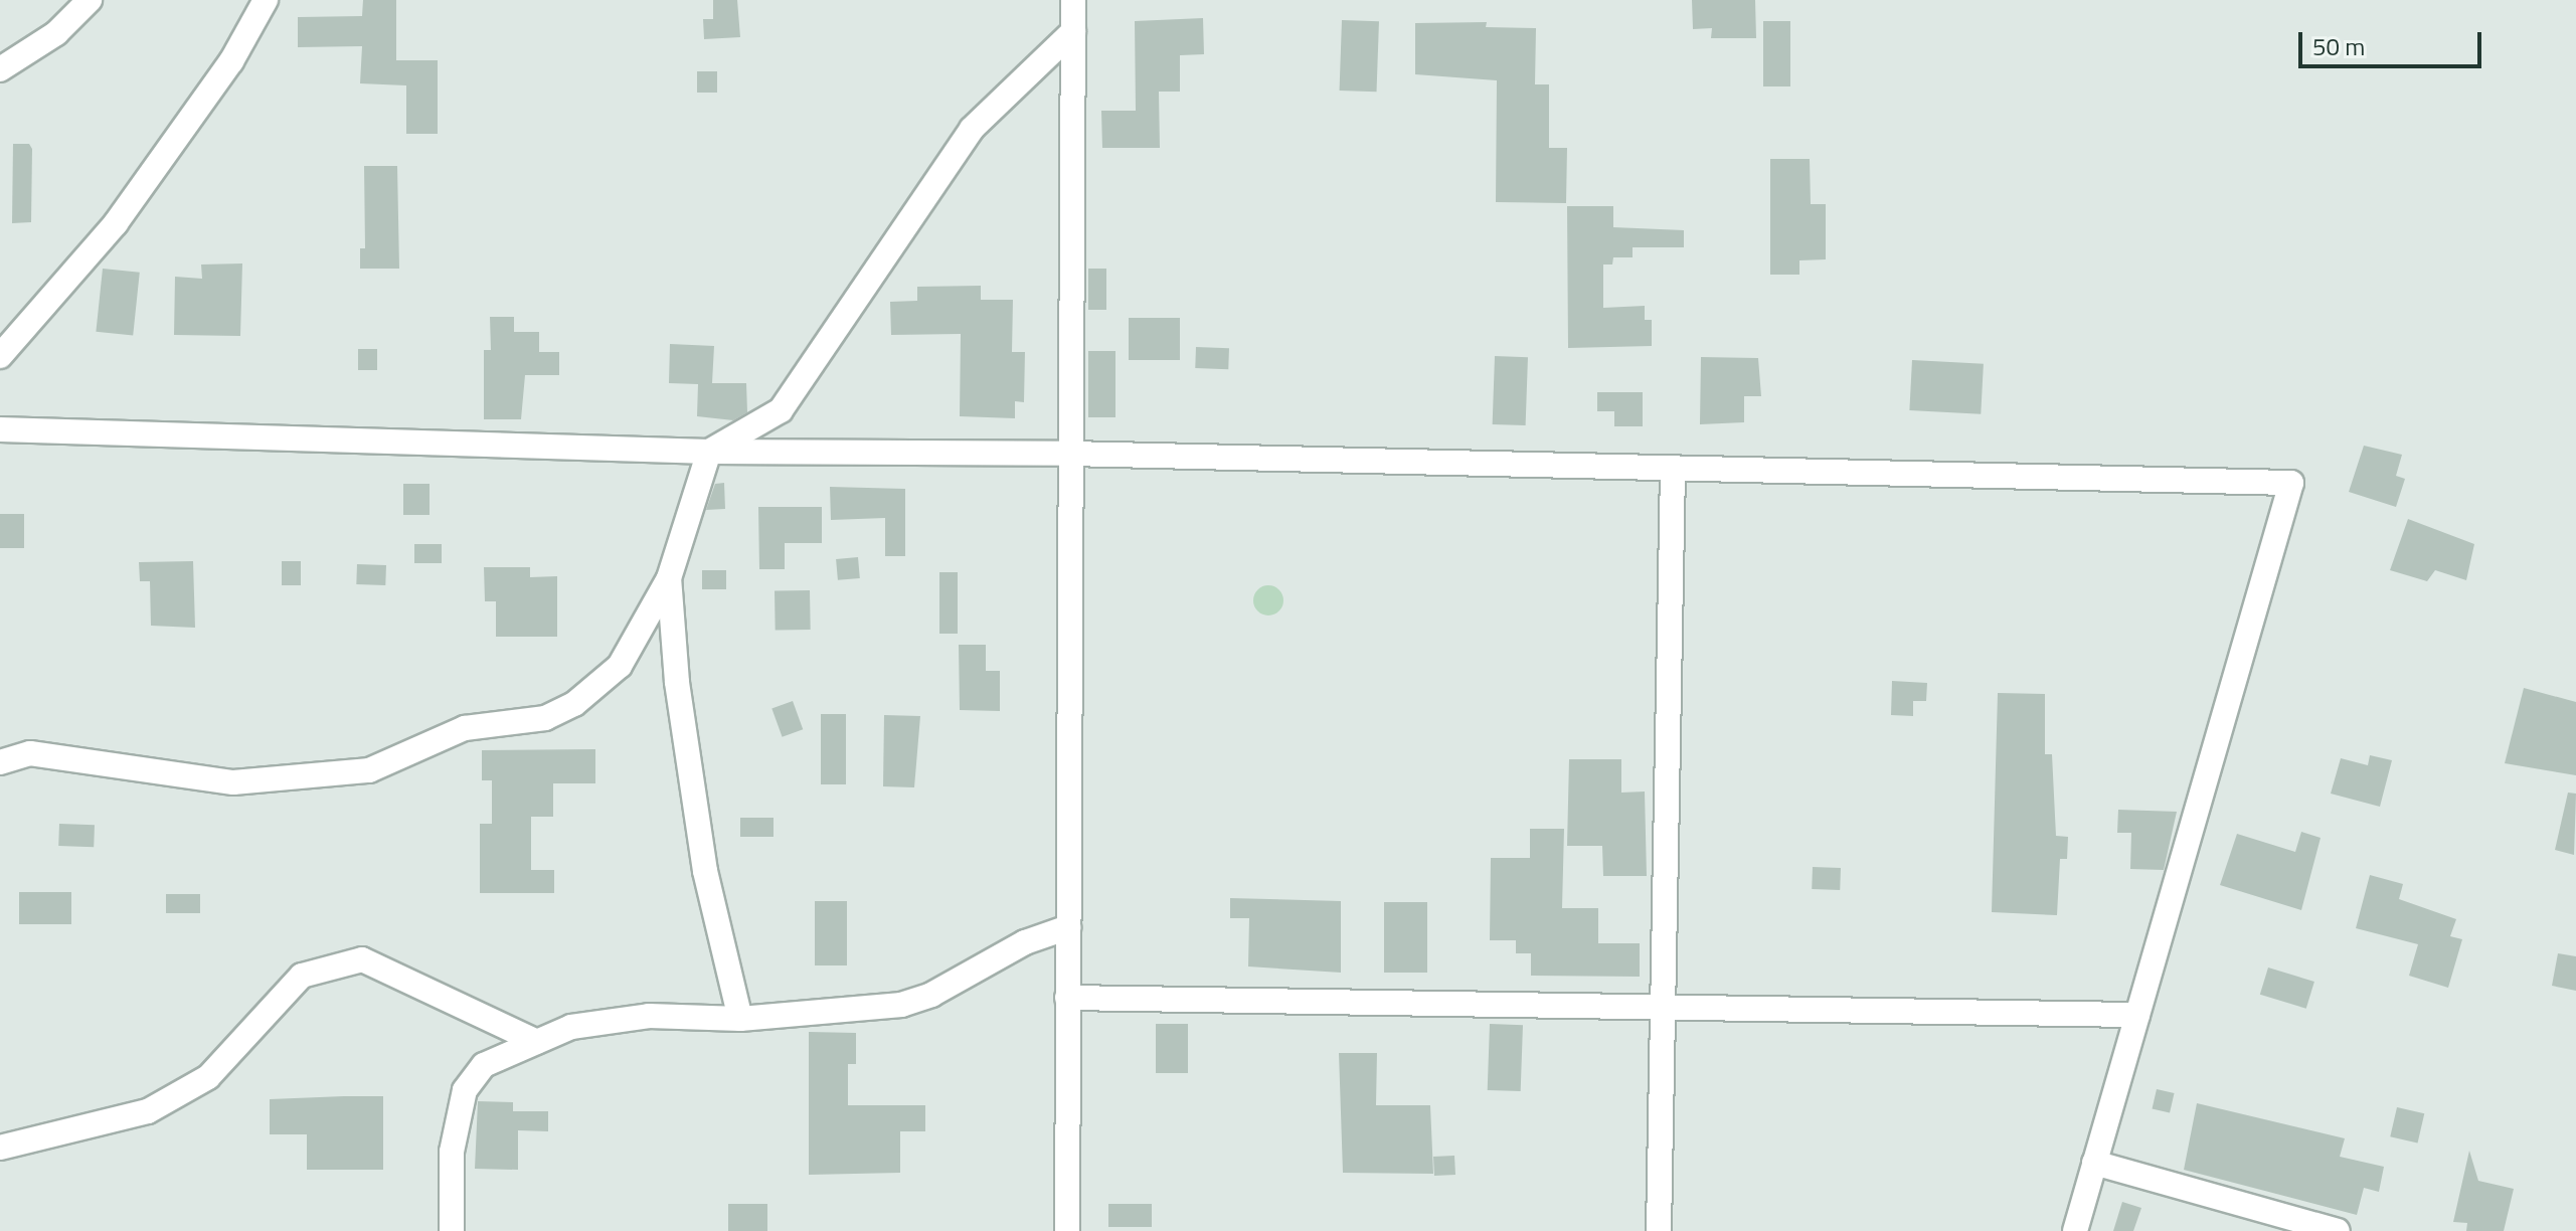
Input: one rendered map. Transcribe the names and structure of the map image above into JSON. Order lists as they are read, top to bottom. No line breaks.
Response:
{"scale_bar":"50 m"}
